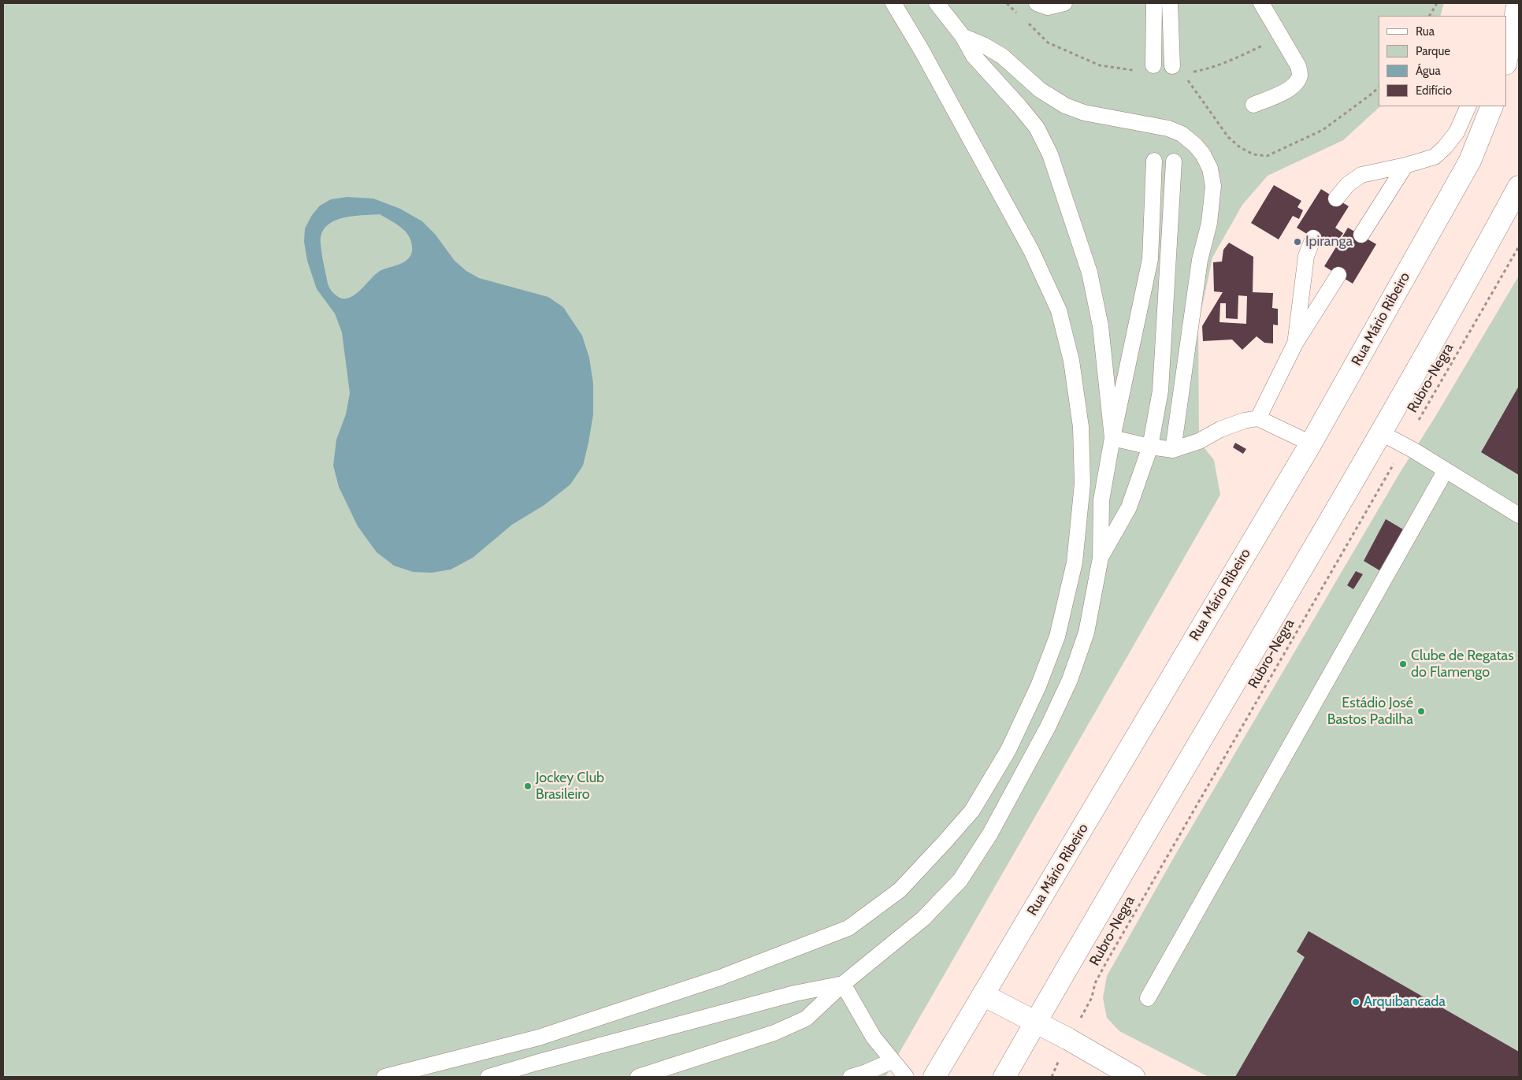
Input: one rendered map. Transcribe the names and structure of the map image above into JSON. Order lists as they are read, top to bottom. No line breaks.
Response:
{"streets":{"main road":["Rua Mário Ribeiro"],"path":["Rubro-Negra"]},"places":["Ipiranga","Clube de Regatas do Flamengo","Estádio José Bastos Padilha","Jockey Club Brasileiro","Arquibancada"],"legend":["Rua","Parque","Água","Edifício"]}
